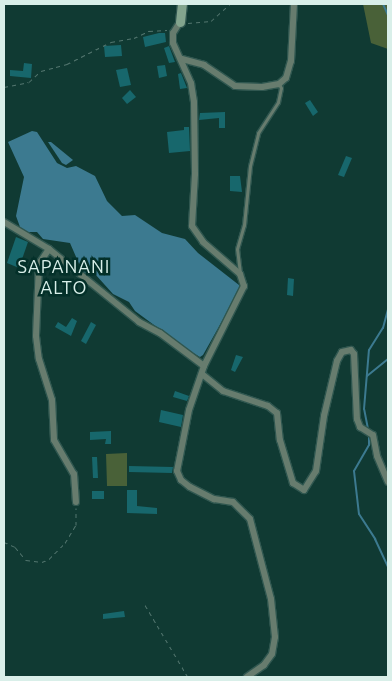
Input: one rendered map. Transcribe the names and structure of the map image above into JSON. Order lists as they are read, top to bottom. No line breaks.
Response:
{"districts":["SAPANANI ALTO"]}
